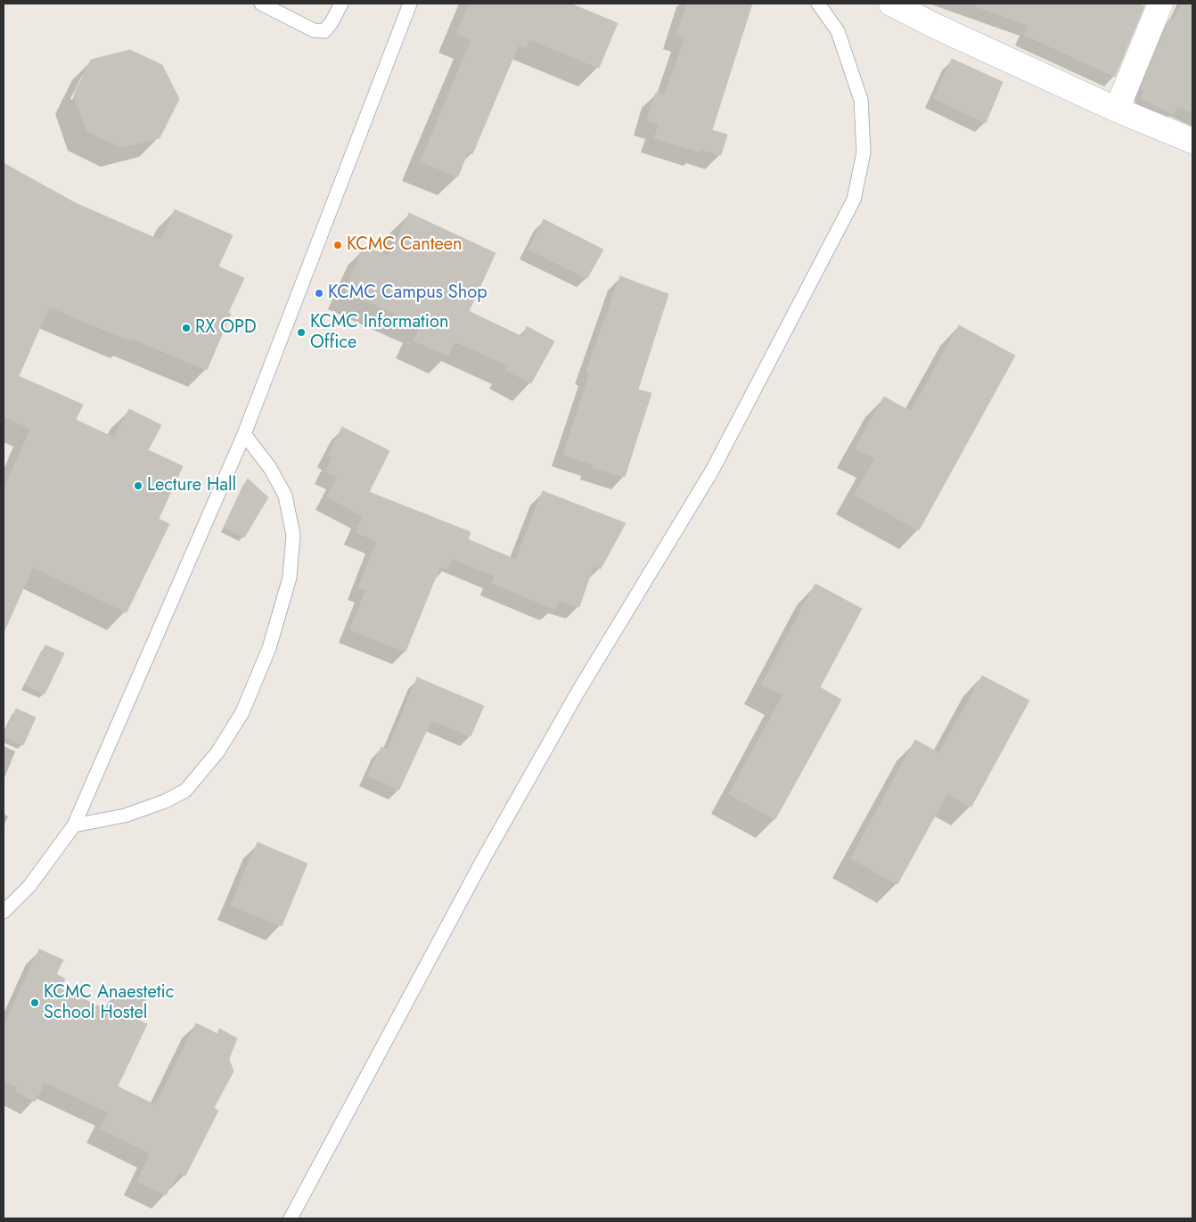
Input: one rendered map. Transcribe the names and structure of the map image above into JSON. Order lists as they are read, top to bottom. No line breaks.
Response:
{"places":["KCMC Canteen","KCMC Campus Shop","RX OPD","KCMC Information Office","Lecture Hall","KCMC Anaestetic School Hostel"]}
